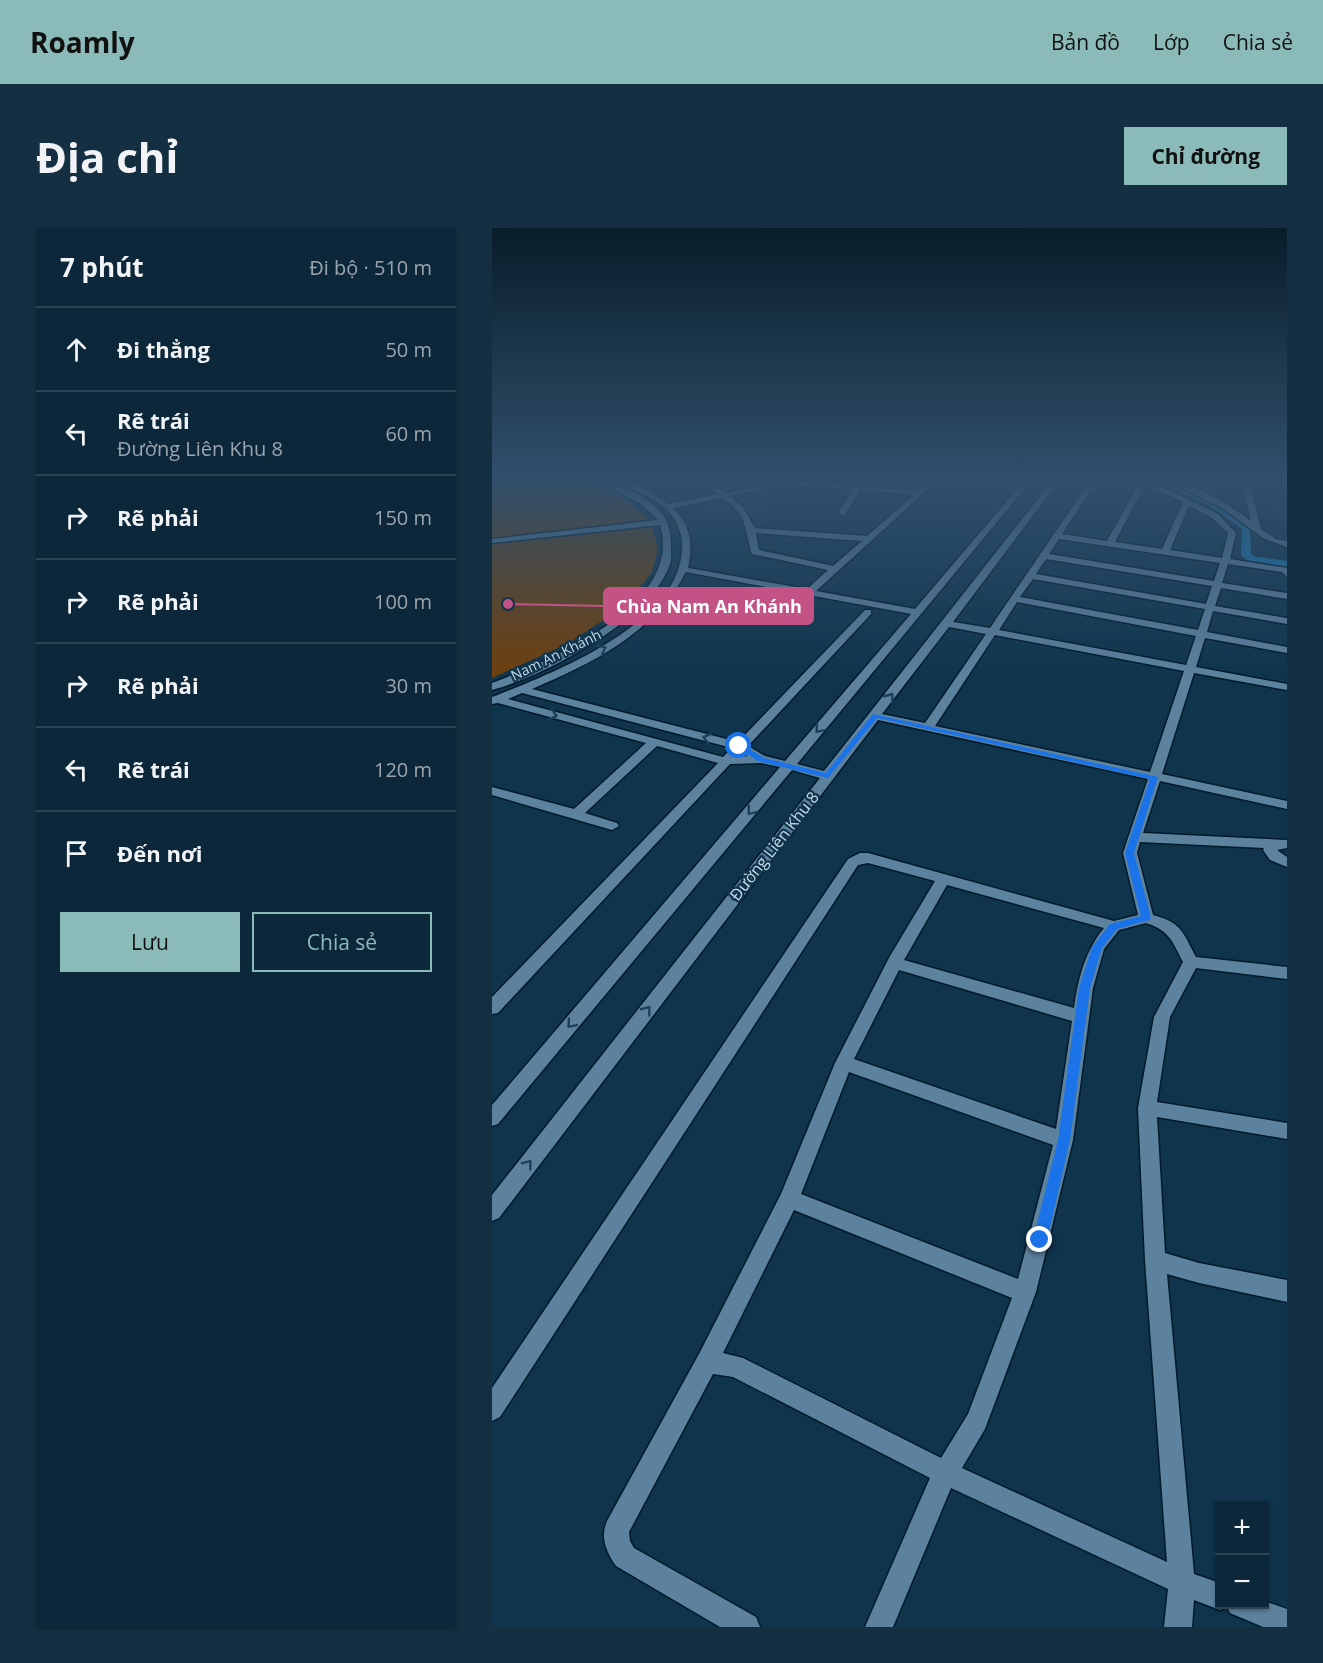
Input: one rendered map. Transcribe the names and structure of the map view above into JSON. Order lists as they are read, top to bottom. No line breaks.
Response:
{"streets":{"street":["Nam An Khánh","Đường Liên Khu 8"]},"places":["Chùa Nam An Khánh"],"page":{"header":"Roamly","nav":["Bản đồ","Lớp","Chia sẻ"],"buttons":["Chỉ đường",["Lưu","Chia sẻ"]],"title":"Địa chỉ","heading":["7 phút","Đi bộ · 510 m"],"list":[["Đi thẳng","50 m"],["Rẽ trái","Đường Liên Khu 8","60 m"],["Rẽ phải","150 m"],["Rẽ phải","100 m"],["Rẽ phải","30 m"],["Rẽ trái","120 m"],"Đến nơi"],"map_buttons":["+","−"]}}
